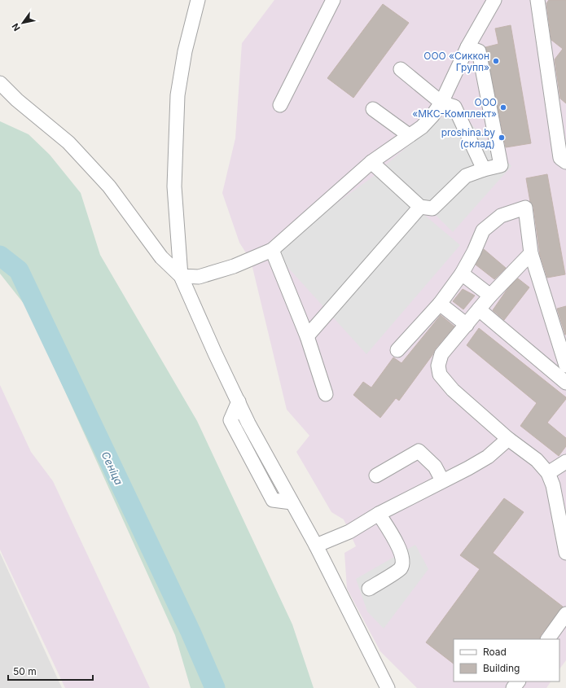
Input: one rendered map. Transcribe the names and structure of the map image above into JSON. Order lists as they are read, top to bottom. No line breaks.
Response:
{"water":["Сеніца"],"places":["ООО «Сиккон Групп»","ООО «МКС-Комплект»","рroshina.by (склад)"],"legend":["Road","Building"],"scale_bar":"50 m","north":"bottom left"}
